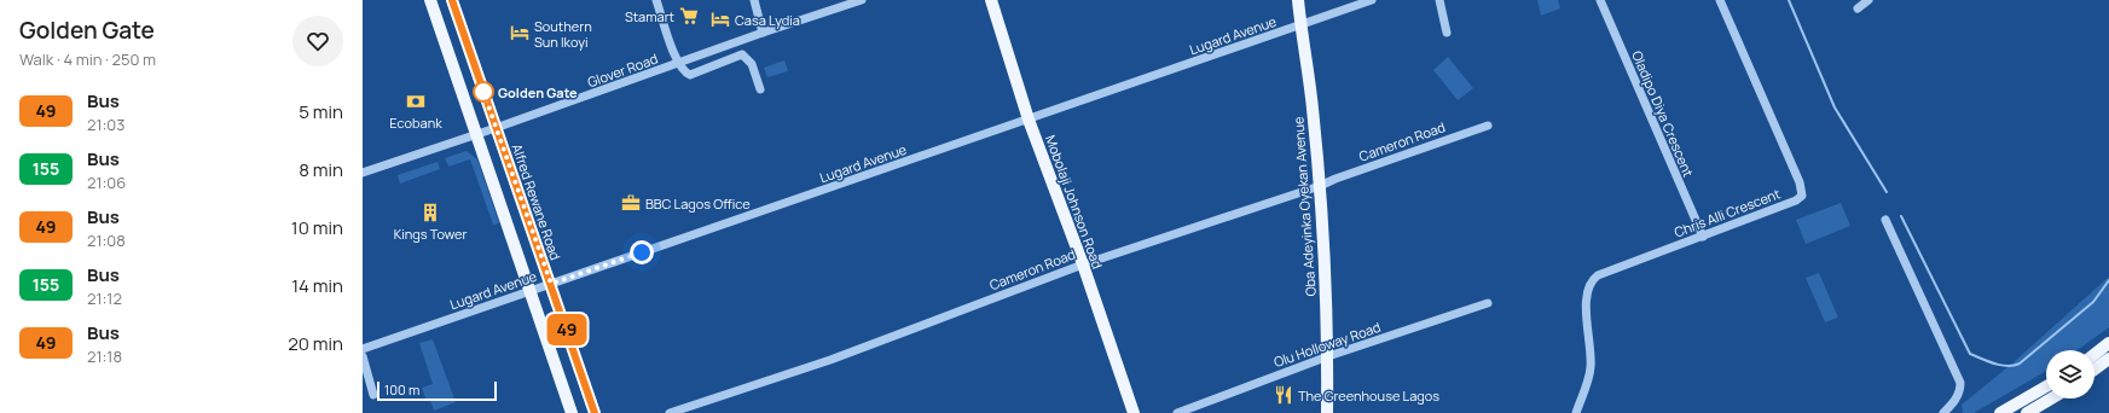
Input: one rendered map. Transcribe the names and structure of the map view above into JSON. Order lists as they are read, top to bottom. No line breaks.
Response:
{"streets":{"main road":["Alfred Rewane Road","Mobolaji Johnson Road","Oba Adeyinka Oyekan Avenue"],"street":["Lugard Avenue","Glover Road","Oladipo Diya Crescent","Cameron Road","Chris Alli Crescent","Olu Holloway Road"]},"crossings":[["Lugard Avenue","Alfred Rewane Road"],["Lugard Avenue","Mobolaji Johnson Road"],["Lugard Avenue","Oba Adeyinka Oyekan Avenue"],["Glover Road","Alfred Rewane Road"],["Oladipo Diya Crescent","Chris Alli Crescent"],["Cameron Road","Mobolaji Johnson Road"],["Cameron Road","Oba Adeyinka Oyekan Avenue"],["Oba Adeyinka Oyekan Avenue","Olu Holloway Road"]],"places":{"supermarket":["Stamart"],"hotel":["Casa Lydia","Southern Sun Ikoyi"],"other":["Golden Gate"],"bank":["Ecobank"],"office":["BBC Lagos Office"],"building":["Kings Tower"],"restaurant":["The Greenhouse Lagos"]},"lines":["bus line 49"],"scale_bar":"100 m","page":{"heading":["Golden Gate","Walk · 4 min · 250 m"],"on_map":"49","list":[{"mark":"49","name":"Bus","note":"21:03","value":"5 min"},{"mark":"155","name":"Bus","note":"21:06","value":"8 min"},{"mark":"49","name":"Bus","note":"21:08","value":"10 min"},{"mark":"155","name":"Bus","note":"21:12","value":"14 min"},{"mark":"49","name":"Bus","note":"21:18","value":"20 min"}],"scale":"100 m"}}
